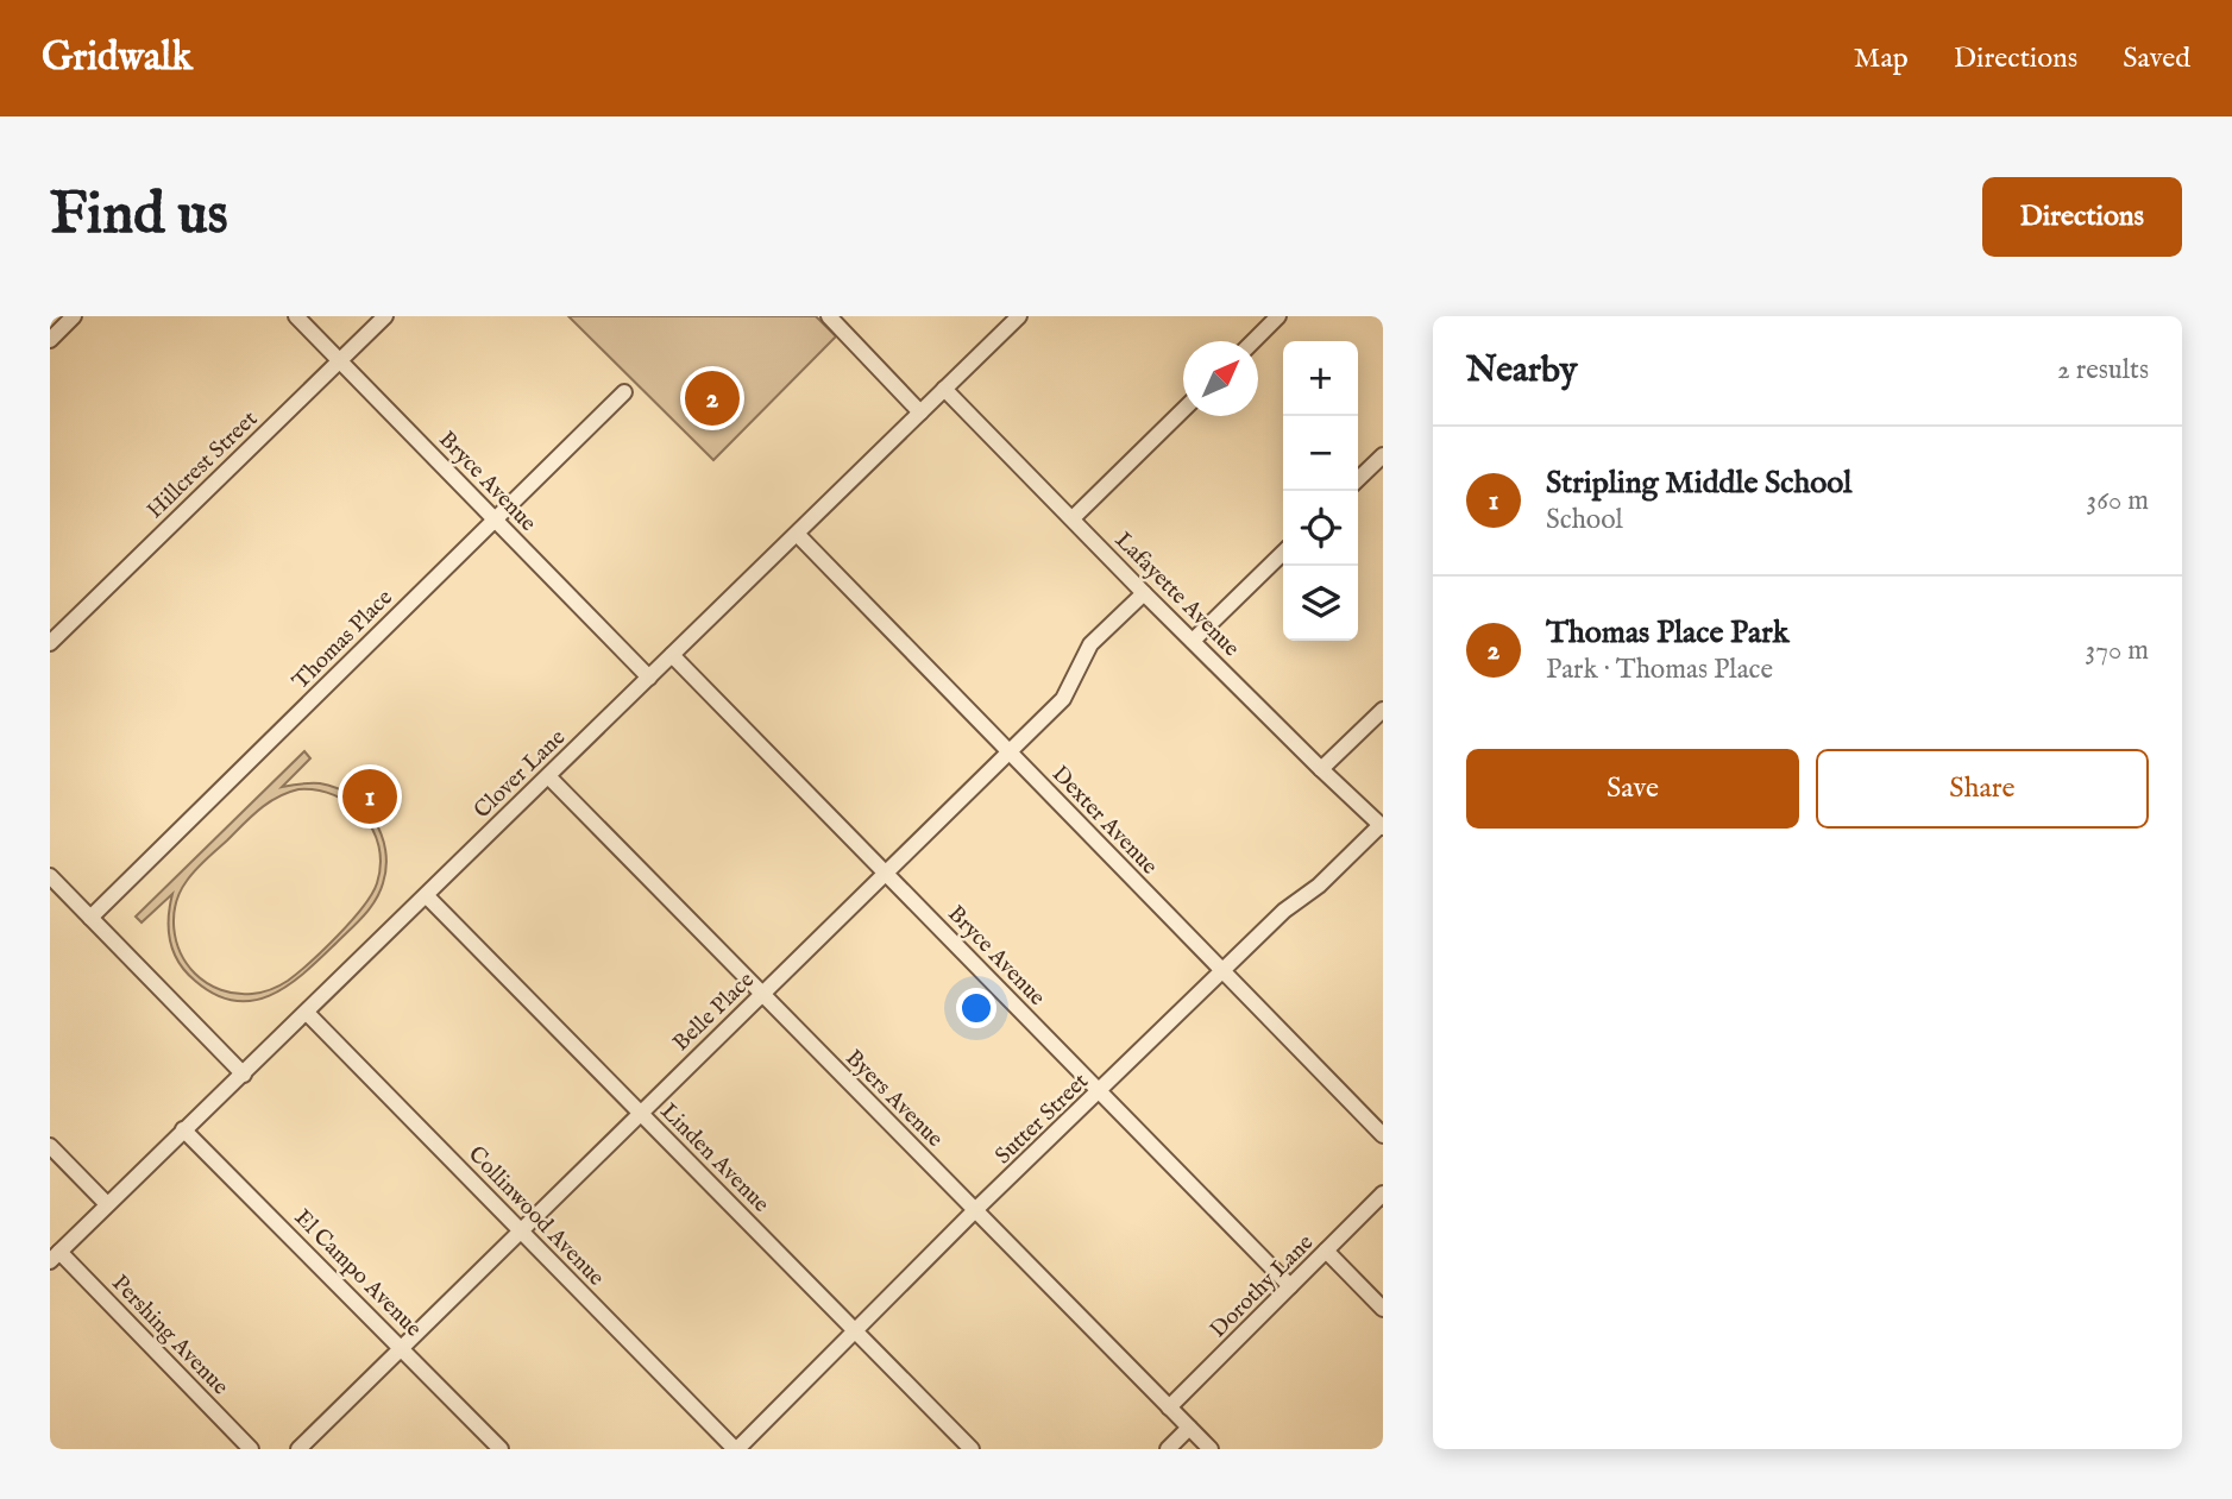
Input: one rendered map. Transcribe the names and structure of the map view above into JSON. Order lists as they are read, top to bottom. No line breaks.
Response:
{"streets":{"street":["Hillcrest Street","Bryce Avenue","Lafayette Avenue","Thomas Place","Clover Lane","Dexter Avenue","Belle Place","Byers Avenue","Sutter Street","Linden Avenue","Collinwood Avenue","El Campo Avenue","Dorothy Lane","Pershing Avenue"]},"crossings":[["Hillcrest Street","Bryce Avenue"],["Bryce Avenue","Thomas Place"],["Bryce Avenue","Clover Lane"],["Bryce Avenue","Belle Place"],["Bryce Avenue","Sutter Street"],["Bryce Avenue","Dorothy Lane"],["Lafayette Avenue","Clover Lane"],["Lafayette Avenue","Belle Place"],["Lafayette Avenue","Sutter Street"],["Clover Lane","Dexter Avenue"],["Clover Lane","Byers Avenue"],["Clover Lane","Linden Avenue"],["Clover Lane","Collinwood Avenue"],["Clover Lane","El Campo Avenue"],["Clover Lane","Pershing Avenue"],["Dexter Avenue","Belle Place"],["Dexter Avenue","Sutter Street"],["Belle Place","Byers Avenue"],["Belle Place","Linden Avenue"],["Belle Place","Collinwood Avenue"],["Belle Place","El Campo Avenue"],["Byers Avenue","Sutter Street"],["Byers Avenue","Dorothy Lane"],["Sutter Street","Linden Avenue"],["Sutter Street","Collinwood Avenue"]],"north":"top right","page":{"header":"Gridwalk","nav":["Map","Directions","Saved"],"buttons":["Directions",["Save","Share"]],"title":"Find us","heading":["Nearby","2 results"],"map_buttons":["+","−"],"pins":["2","1"],"list":[{"mark":"1","name":"Stripling Middle School","note":"School","value":"360 m"},{"mark":"2","name":"Thomas Place Park","note":"Park · Thomas Place","value":"370 m"}]}}
